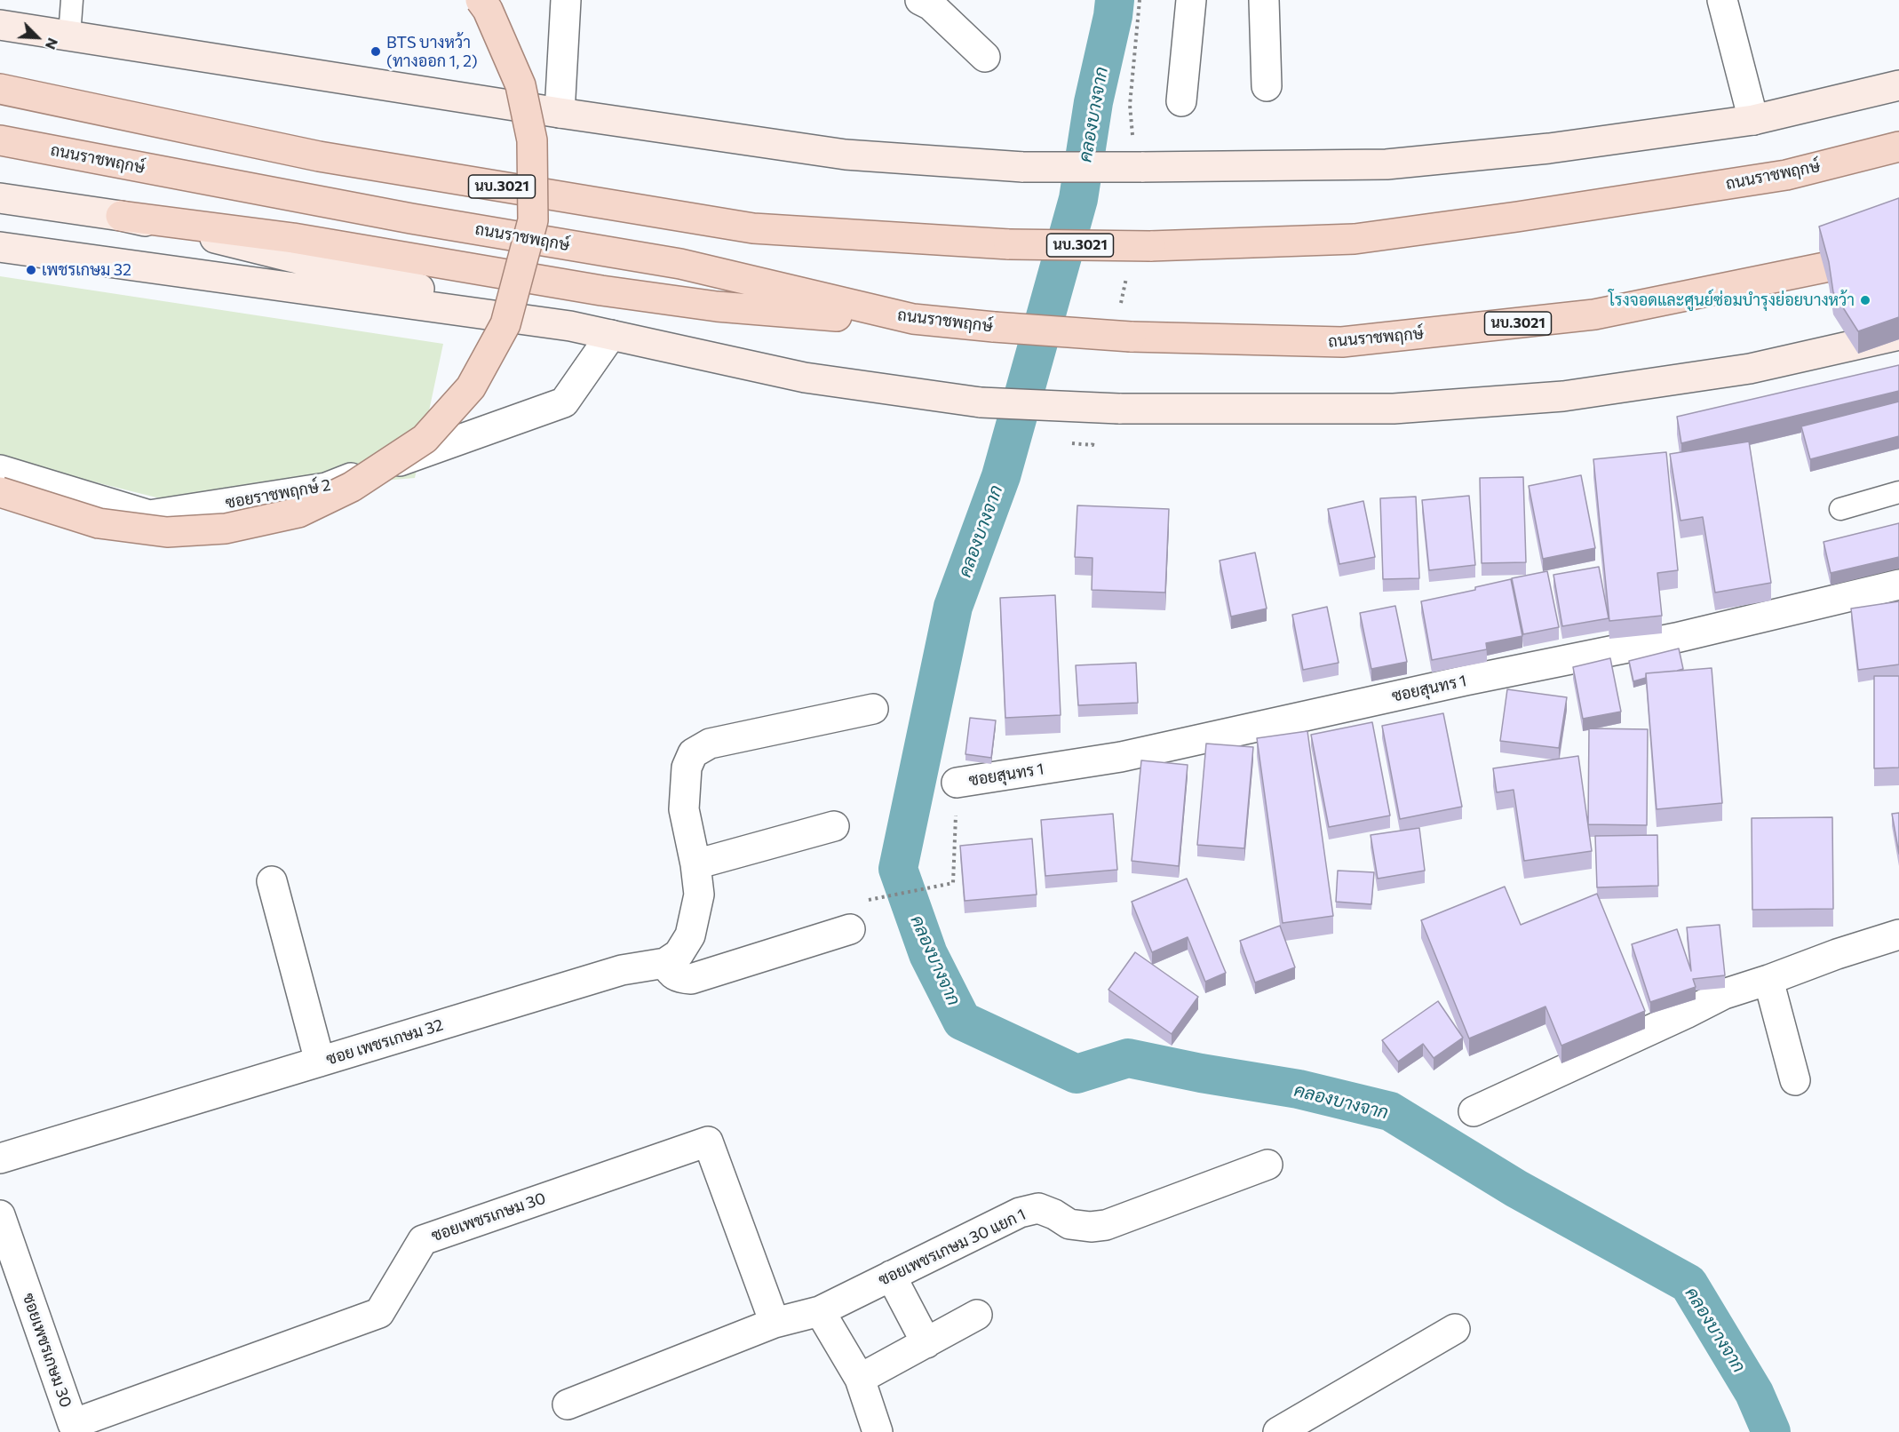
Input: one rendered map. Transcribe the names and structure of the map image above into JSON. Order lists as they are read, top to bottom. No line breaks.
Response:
{"streets":{"main road":["ถนนราชพฤกษ์","นบ.3021"],"street":["ซอยราชพฤกษ์ 2","ซอยสุนทร 1","ซอย เพชรเกษม 32","ซอยเพชรเกษม 30","ซอยเพชรเกษม 30 แยก 1"]},"water":["คลองบางจาก"],"places":["BTS บางหว้า (ทางออก 1, 2)","เพชรเกษม 32","โรงจอดและศูนย์ซ่อมบำรุงย่อยบางหว้า"],"north":"bottom right"}
